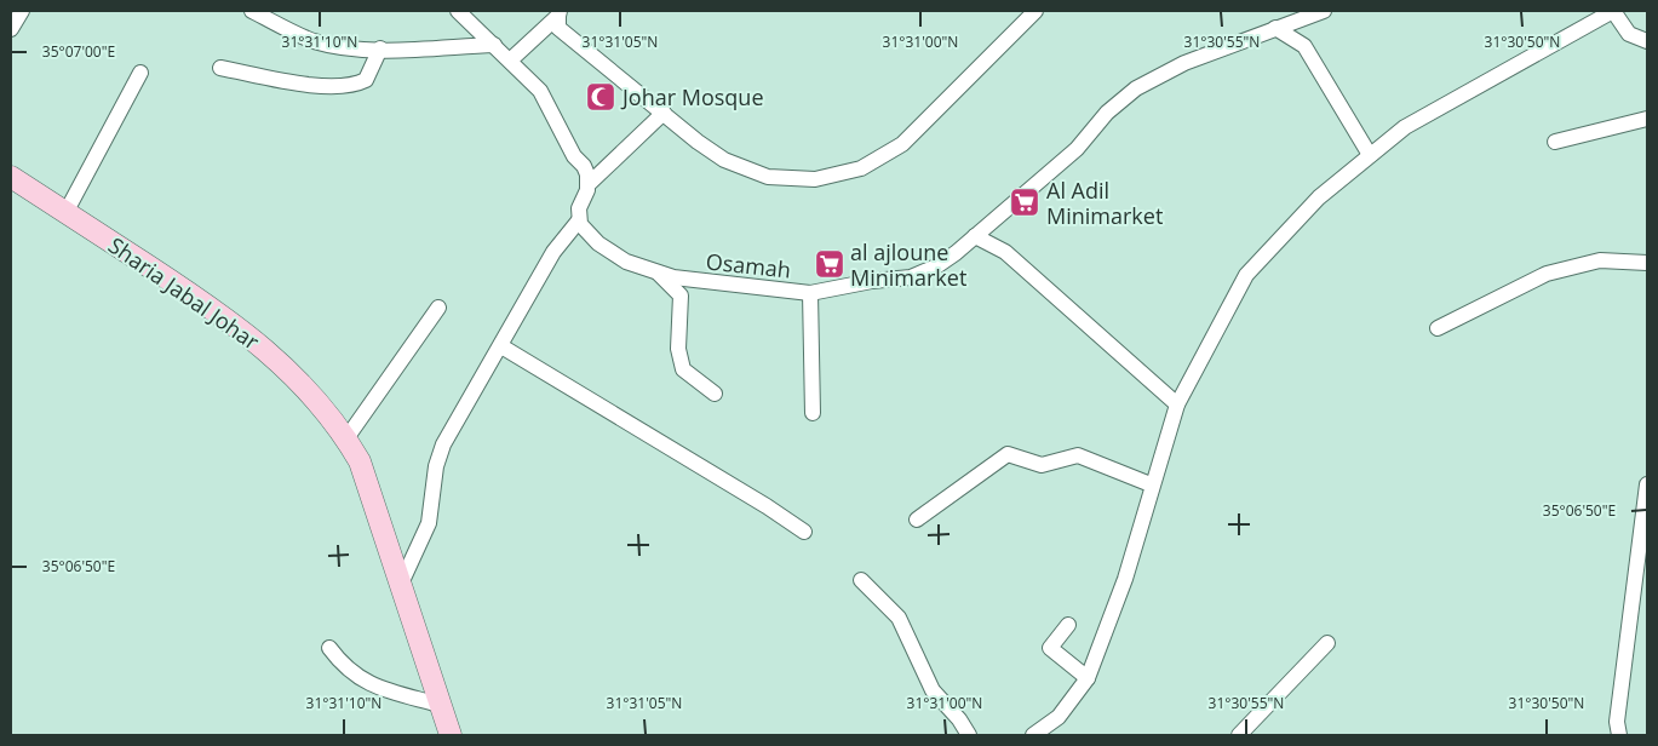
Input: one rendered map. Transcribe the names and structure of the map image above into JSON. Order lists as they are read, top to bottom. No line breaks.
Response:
{"streets":{"street":["Osamah","Sharia Jabal Johar"]},"places":{"mosque":["Johar Mosque"],"supermarket":["Al Adil Minimarket","al ajloune Minimarket"]},"coordinates":["31°31'10\"N","31°31'05\"N","31°31'00\"N","31°30'55\"N","31°30'50\"N","35°07'00\"E","35°06'50\"E"]}
